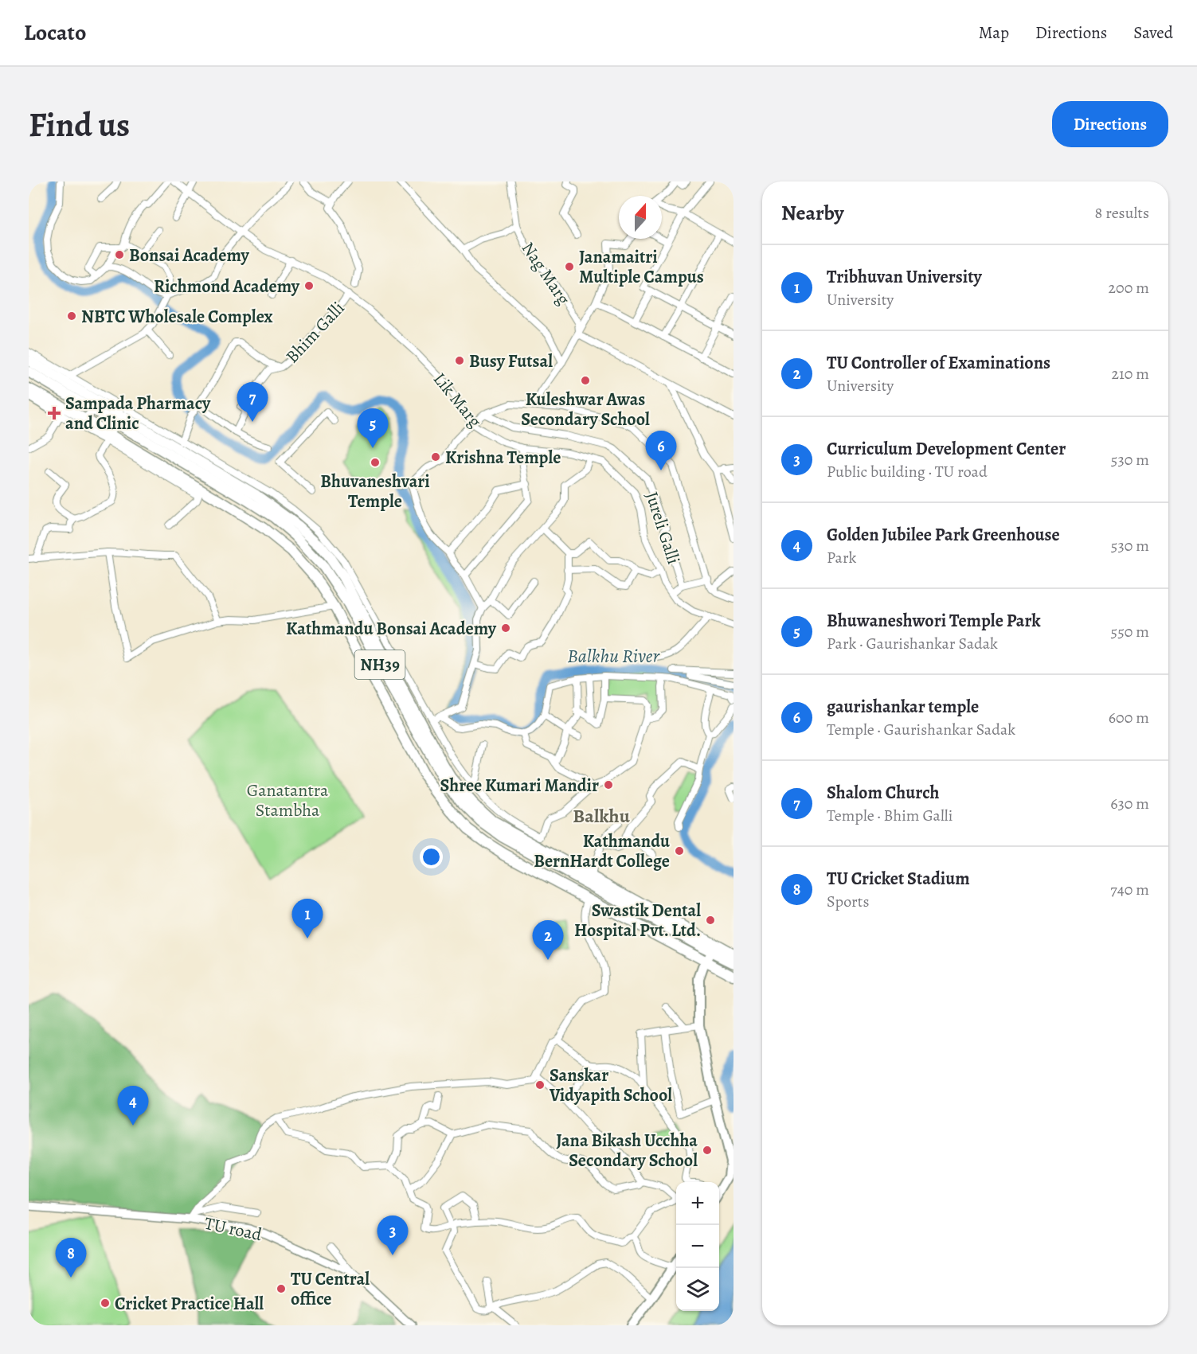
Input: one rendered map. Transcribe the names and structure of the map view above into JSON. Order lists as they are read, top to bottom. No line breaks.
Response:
{"streets":{"main road":["NH39"],"street":["Nag Marg","Bhim Galli","Lik Marg","Jureli Galli","TU road"]},"crossings":[["Bhim Galli","Lik Marg"],["Lik Marg","Jureli Galli"]],"districts":["Balkhu"],"water":["Balkhu River"],"parks":["Ganatantra Stambha"],"places":{"other":["Bonsai Academy","Janamaitri Multiple Campus","Richmond Academy","NBTC Wholesale Complex","Busy Futsal","Kuleshwar Awas Secondary School","Krishna Temple","Bhuvaneshvari Temple","Kathmandu Bonsai Academy","Shree Kumari Mandir","Kathmandu BernHardt College","Swastik Dental Hospital Pvt. Ltd.","Sanskar Vidyapith School","Jana Bikash Ucchha Secondary School","TU Central office","Cricket Practice Hall"],"health":["Sampada Pharmacy and Clinic"]},"north":"top","page":{"header":"Locato","nav":["Map","Directions","Saved"],"buttons":"Directions","title":"Find us","heading":["Nearby","8 results"],"list":[{"mark":"1","name":"Tribhuvan University","note":"University","value":"200 m"},{"mark":"2","name":"TU Controller of Examinations","note":"University","value":"210 m"},{"mark":"3","name":"Curriculum Development Center","note":"Public building · TU road","value":"530 m"},{"mark":"4","name":"Golden Jubilee Park Greenhouse","note":"Park","value":"530 m"},{"mark":"5","name":"Bhuwaneshwori Temple Park","note":"Park · Gaurishankar Sadak","value":"550 m"},{"mark":"6","name":"gaurishankar temple","note":"Temple · Gaurishankar Sadak","value":"600 m"},{"mark":"7","name":"Shalom Church","note":"Temple · Bhim Galli","value":"630 m"},{"mark":"8","name":"TU Cricket Stadium","note":"Sports","value":"740 m"}],"pins":["7","5","6","1","2","4","3","8"],"map_buttons":["+","−"]}}
